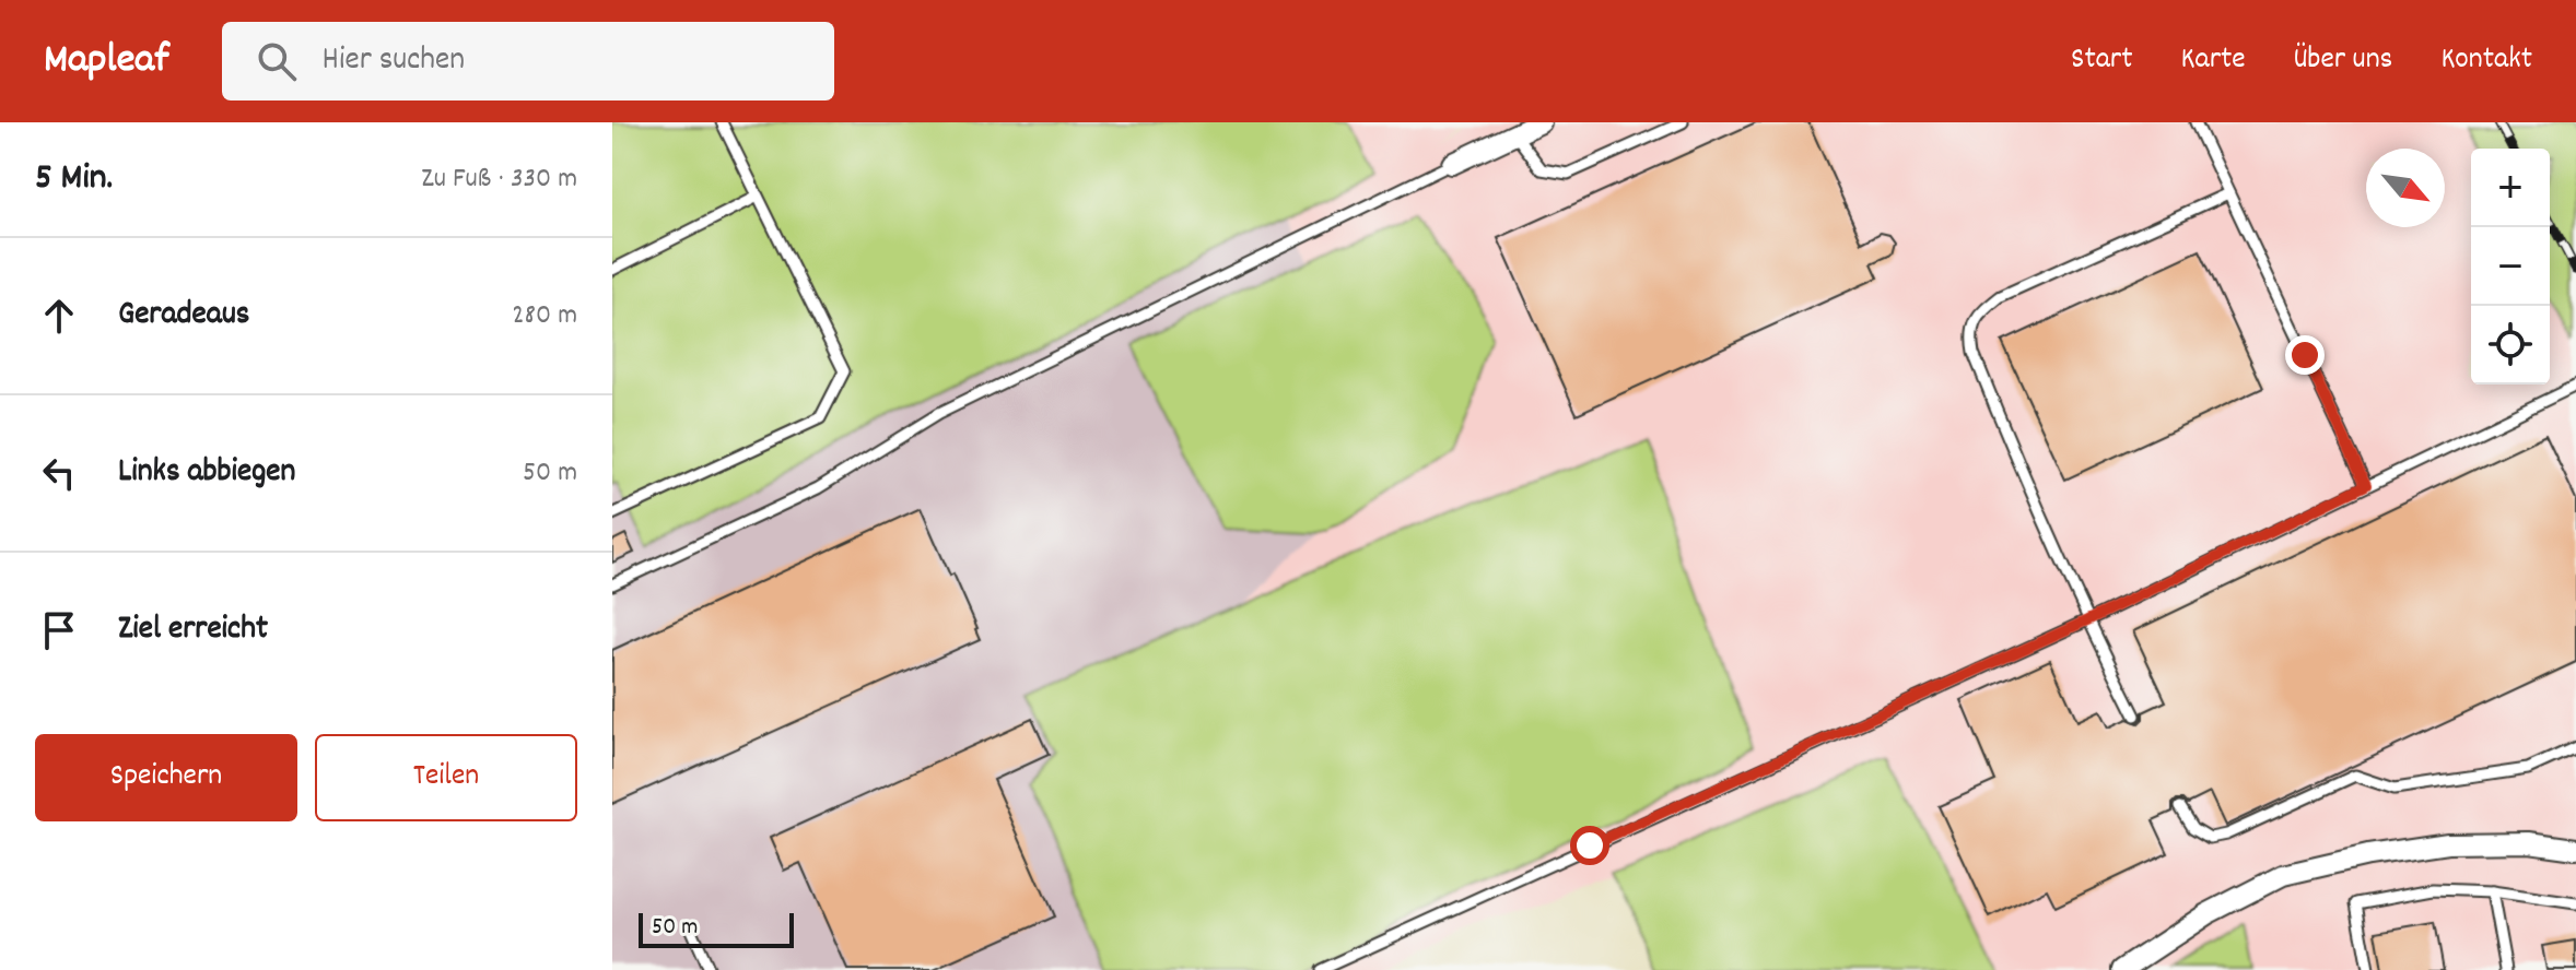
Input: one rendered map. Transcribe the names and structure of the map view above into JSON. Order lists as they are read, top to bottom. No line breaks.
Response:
{"scale_bar":"50 m","north":"bottom right","page":{"header":"Mapleaf","search":"Hier suchen","nav":["Start","Karte","Über uns","Kontakt"],"heading":["5 Min.","Zu Fuß · 330 m"],"map_buttons":["+","−"],"list":[["Geradeaus","280 m"],["Links abbiegen","50 m"],"Ziel erreicht"],"buttons":["Speichern","Teilen"],"scale":"50 m"}}
